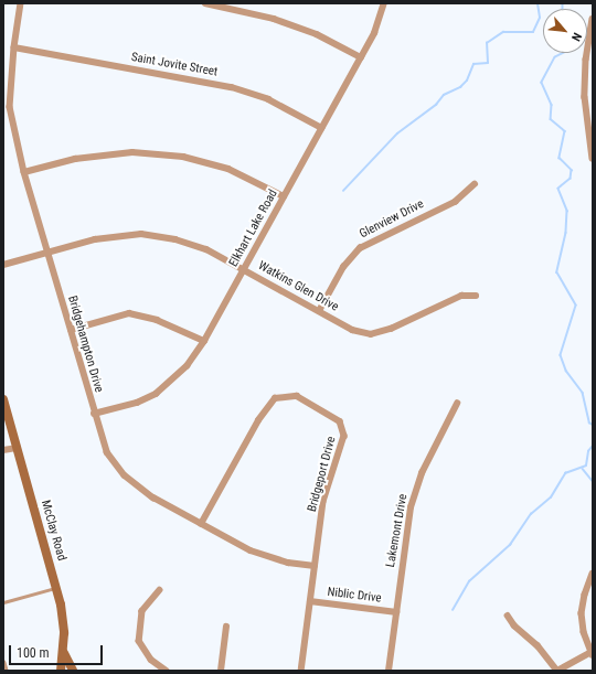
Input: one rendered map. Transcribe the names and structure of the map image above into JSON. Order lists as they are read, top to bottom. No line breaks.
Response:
{"streets":{"main road":["McClay Road"],"street":["Saint Jovite Street","Glenview Drive","Elkhart Lake Road","Watkins Glen Drive","Bridgehampton Drive","Bridgeport Drive","Lakemont Drive","Niblic Drive"]},"crossings":[["Saint Jovite Street","Elkhart Lake Road"],["Saint Jovite Street","Bridgehampton Drive"],["Glenview Drive","Watkins Glen Drive"],["Elkhart Lake Road","Watkins Glen Drive"],["Elkhart Lake Road","Bridgehampton Drive"],["Watkins Glen Drive","Bridgehampton Drive"],["Bridgehampton Drive","Bridgeport Drive"],["Bridgeport Drive","Niblic Drive"],["Lakemont Drive","Niblic Drive"]],"scale_bar":"100 m","north":"bottom right"}
